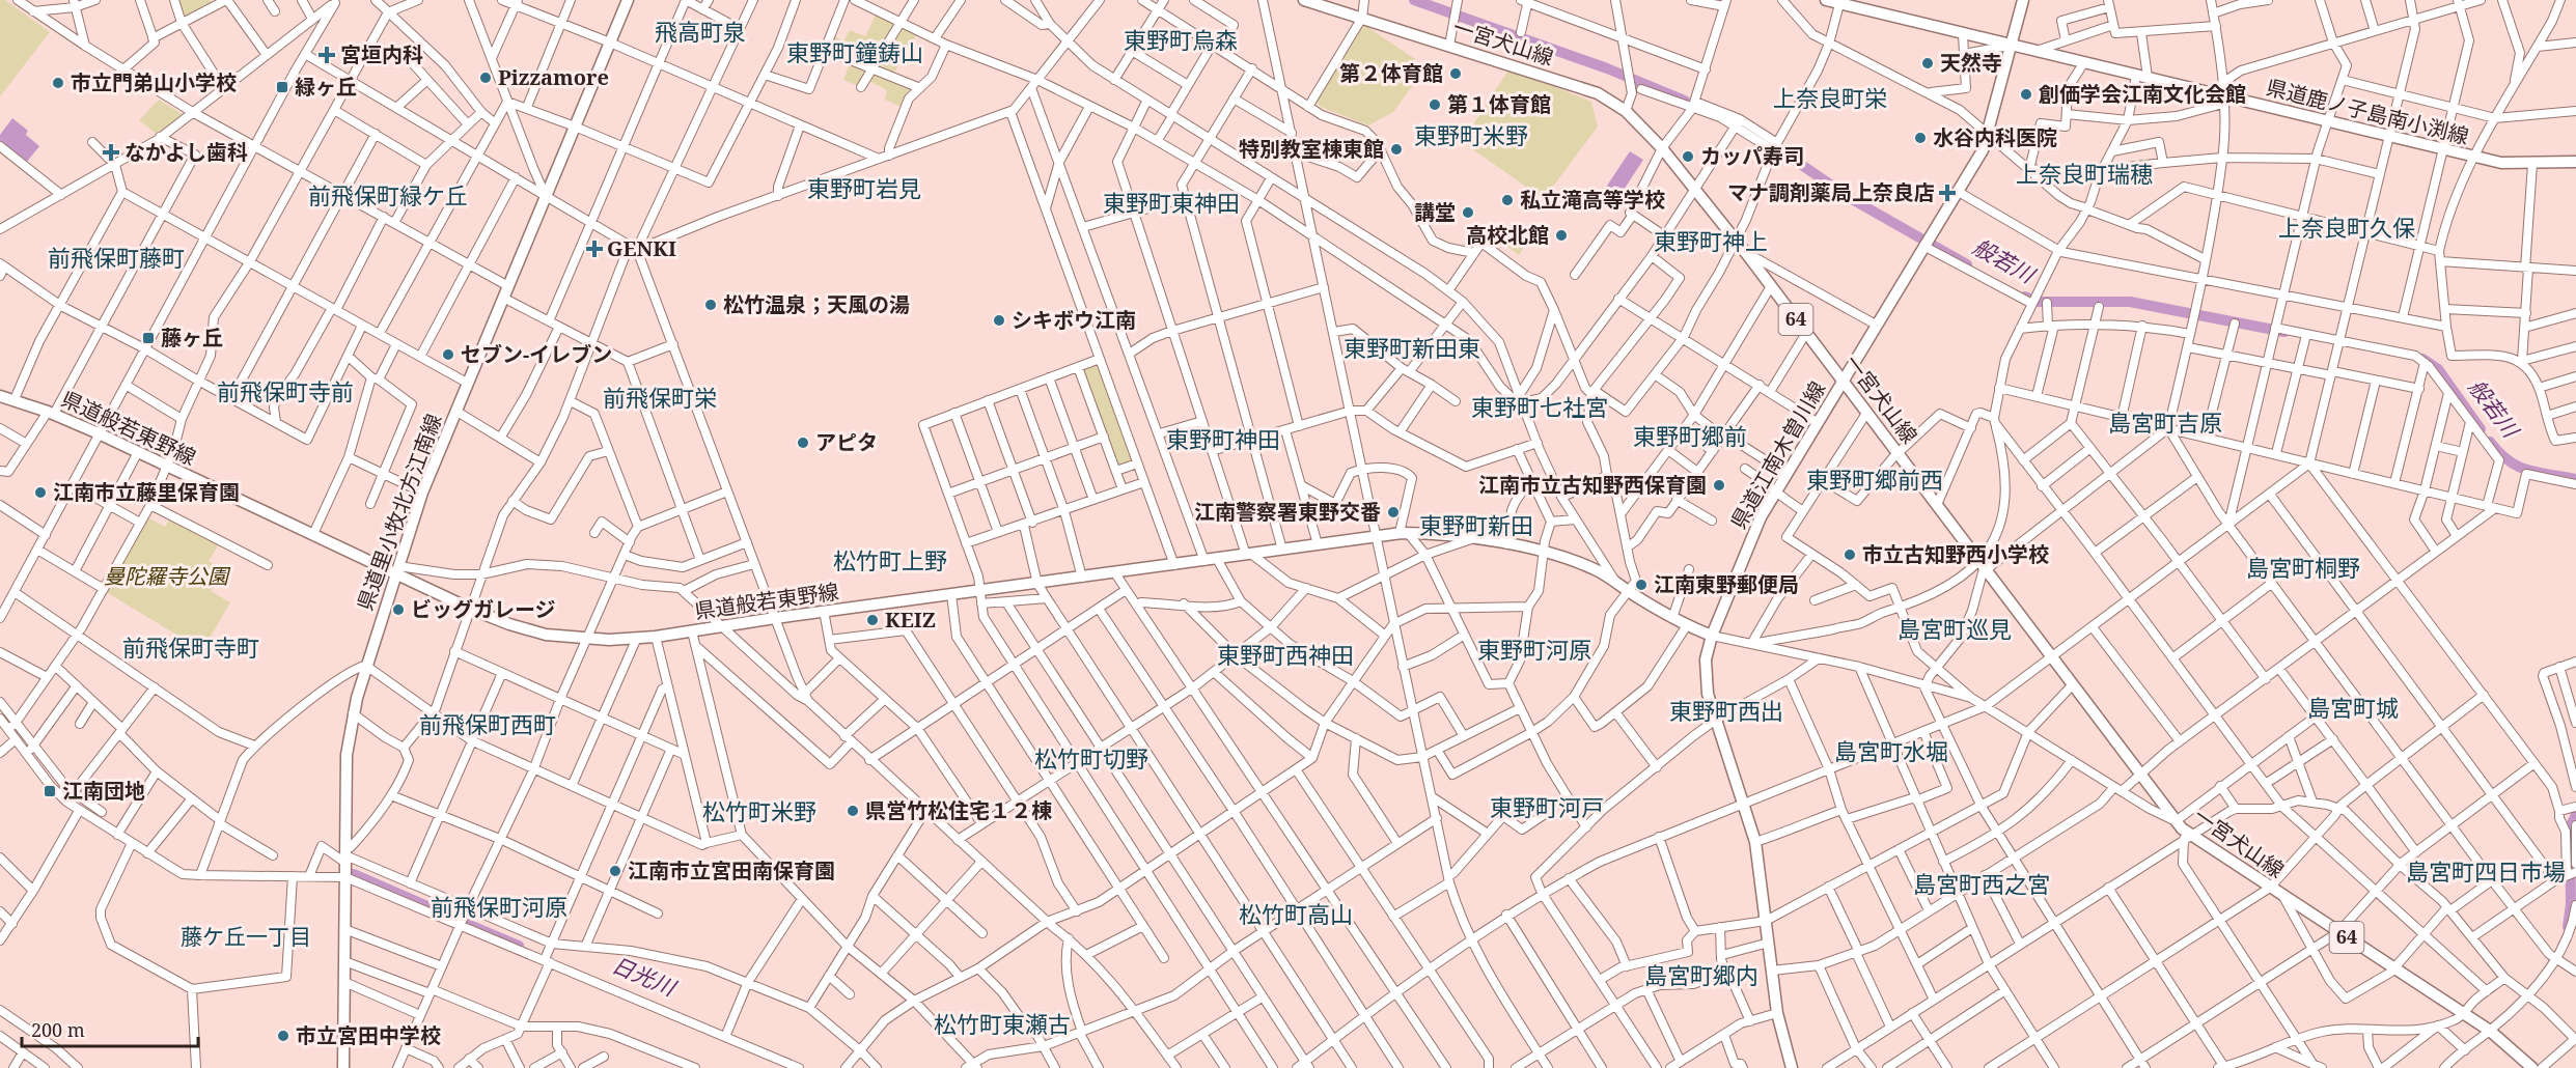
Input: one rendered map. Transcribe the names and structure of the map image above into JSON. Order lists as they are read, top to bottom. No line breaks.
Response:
{"streets":{"main road":["一宮犬山線","県道鹿ノ子島南小渕線","64","県道般若東野線","県道江南木曽川線","県道里小牧北方江南線"]},"crossings":[["一宮犬山線","県道江南木曽川線"],["県道鹿ノ子島南小渕線","県道江南木曽川線"],["県道般若東野線","県道江南木曽川線"],["県道般若東野線","県道里小牧北方江南線"]],"districts":["飛高町泉","東野町烏森","東野町鐘鋳山","上奈良町栄","東野町米野","上奈良町瑞穂","東野町岩見","前飛保町緑ケ丘","東野町東神田","上奈良町久保","東野町神上","前飛保町藤町","東野町新田東","前飛保町寺前","前飛保町栄","東野町七社宮","島宮町吉原","東野町郷前","東野町神田","東野町郷前西","東野町新田","松竹町上野","島宮町桐野","島宮町巡見","前飛保町寺町","東野町河原","東野町西神田","島宮町城","東野町西出","前飛保町西町","島宮町水堀","松竹町切野","東野町河戸","松竹町米野","島宮町四日市場","島宮町西之宮","前飛保町河原","松竹町高山","藤ケ丘一丁目","島宮町郷内","松竹町東瀬古"],"water":["般若川","日光川"],"parks":["曼陀羅寺公園"],"places":{"health":["宮垣内科","なかよし歯科","マナ調剤薬局上奈良店","GENKI"],"other":["天然寺","第２体育館","Pizzamore","市立門弟山小学校","創価学会江南文化会館","第１体育館","水谷内科医院","特別教室棟東館","カッパ寿司","私立滝高等学校","講堂","高校北館","松竹温泉；天風の湯","シキボウ江南","セブン-イレブン","アピタ","江南市立古知野西保育園","江南市立藤里保育園","江南警察署東野交番","市立古知野西小学校","江南東野郵便局","ビッグガレージ","KEIZ","県営竹松住宅１２棟","江南市立宮田南保育園","市立宮田中学校"],"transit":["緑ヶ丘","藤ヶ丘","江南団地"]},"scale_bar":"200 m"}
